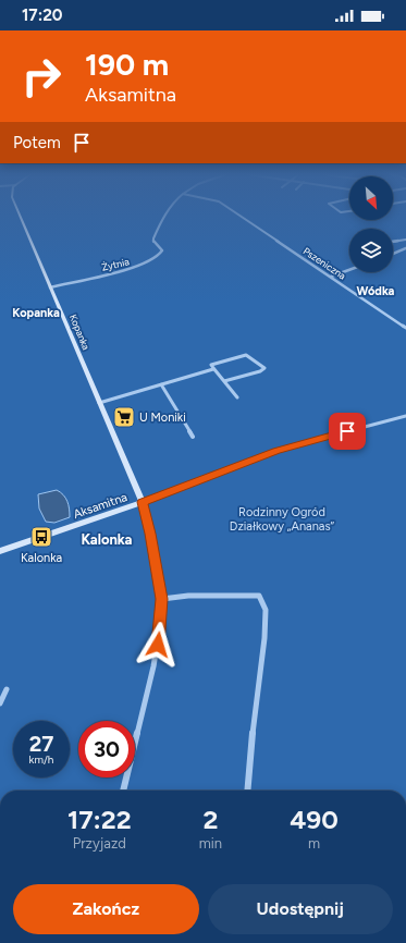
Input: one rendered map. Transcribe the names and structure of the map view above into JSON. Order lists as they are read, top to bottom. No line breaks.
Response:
{"streets":{"street":["Pszeniczna","Żytnia","Kopanka","Aksamitna"]},"crossings":[["Żytnia","Kopanka"],["Kopanka","Aksamitna"]],"districts":["Wódka","Kopanka","Kalonka"],"parks":["Rodzinny Ogród Działkowy „Ananas”"],"places":{"supermarket":["U Moniki"],"bus stop":["Kalonka"]},"north":"bottom right","page":{"status":"17:20","turn":["190 m","Aksamitna"],"then":"Potem","speed":"27 km/h","limit":"30","eta":["17:22","Przyjazd","2","min","490","m"],"buttons":["Zakończ","Udostępnij"]}}
